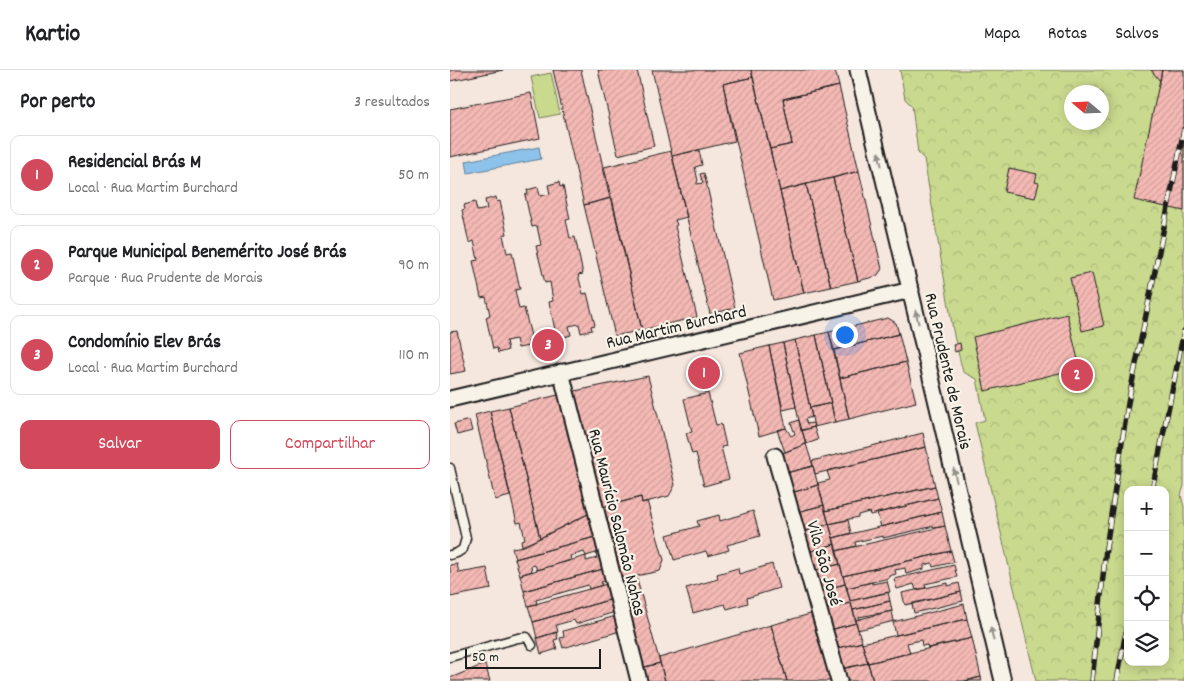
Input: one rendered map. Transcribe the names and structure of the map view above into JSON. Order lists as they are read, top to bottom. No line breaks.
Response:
{"streets":{"street":["Rua Martim Burchard","Rua Prudente de Morais","Rua Maurício Salomão Nahas","Vila São José"]},"crossings":[["Rua Martim Burchard","Rua Prudente de Morais"],["Rua Martim Burchard","Rua Maurício Salomão Nahas"]],"one_way":["Rua Prudente de Morais"],"scale_bar":"50 m","north":"left","page":{"header":"Kartio","nav":["Mapa","Rotas","Salvos"],"heading":["Por perto","3 resultados"],"list":[{"mark":"1","name":"Residencial Brás M","note":"Local · Rua Martim Burchard","value":"50 m"},{"mark":"2","name":"Parque Municipal Benemérito José Brás","note":"Parque · Rua Prudente de Morais","value":"90 m"},{"mark":"3","name":"Condomínio Elev Brás","note":"Local · Rua Martim Burchard","value":"110 m"}],"pins":["3","1","2"],"buttons":["Salvar","Compartilhar"],"map_buttons":["+","−"],"scale":"50 m"}}
